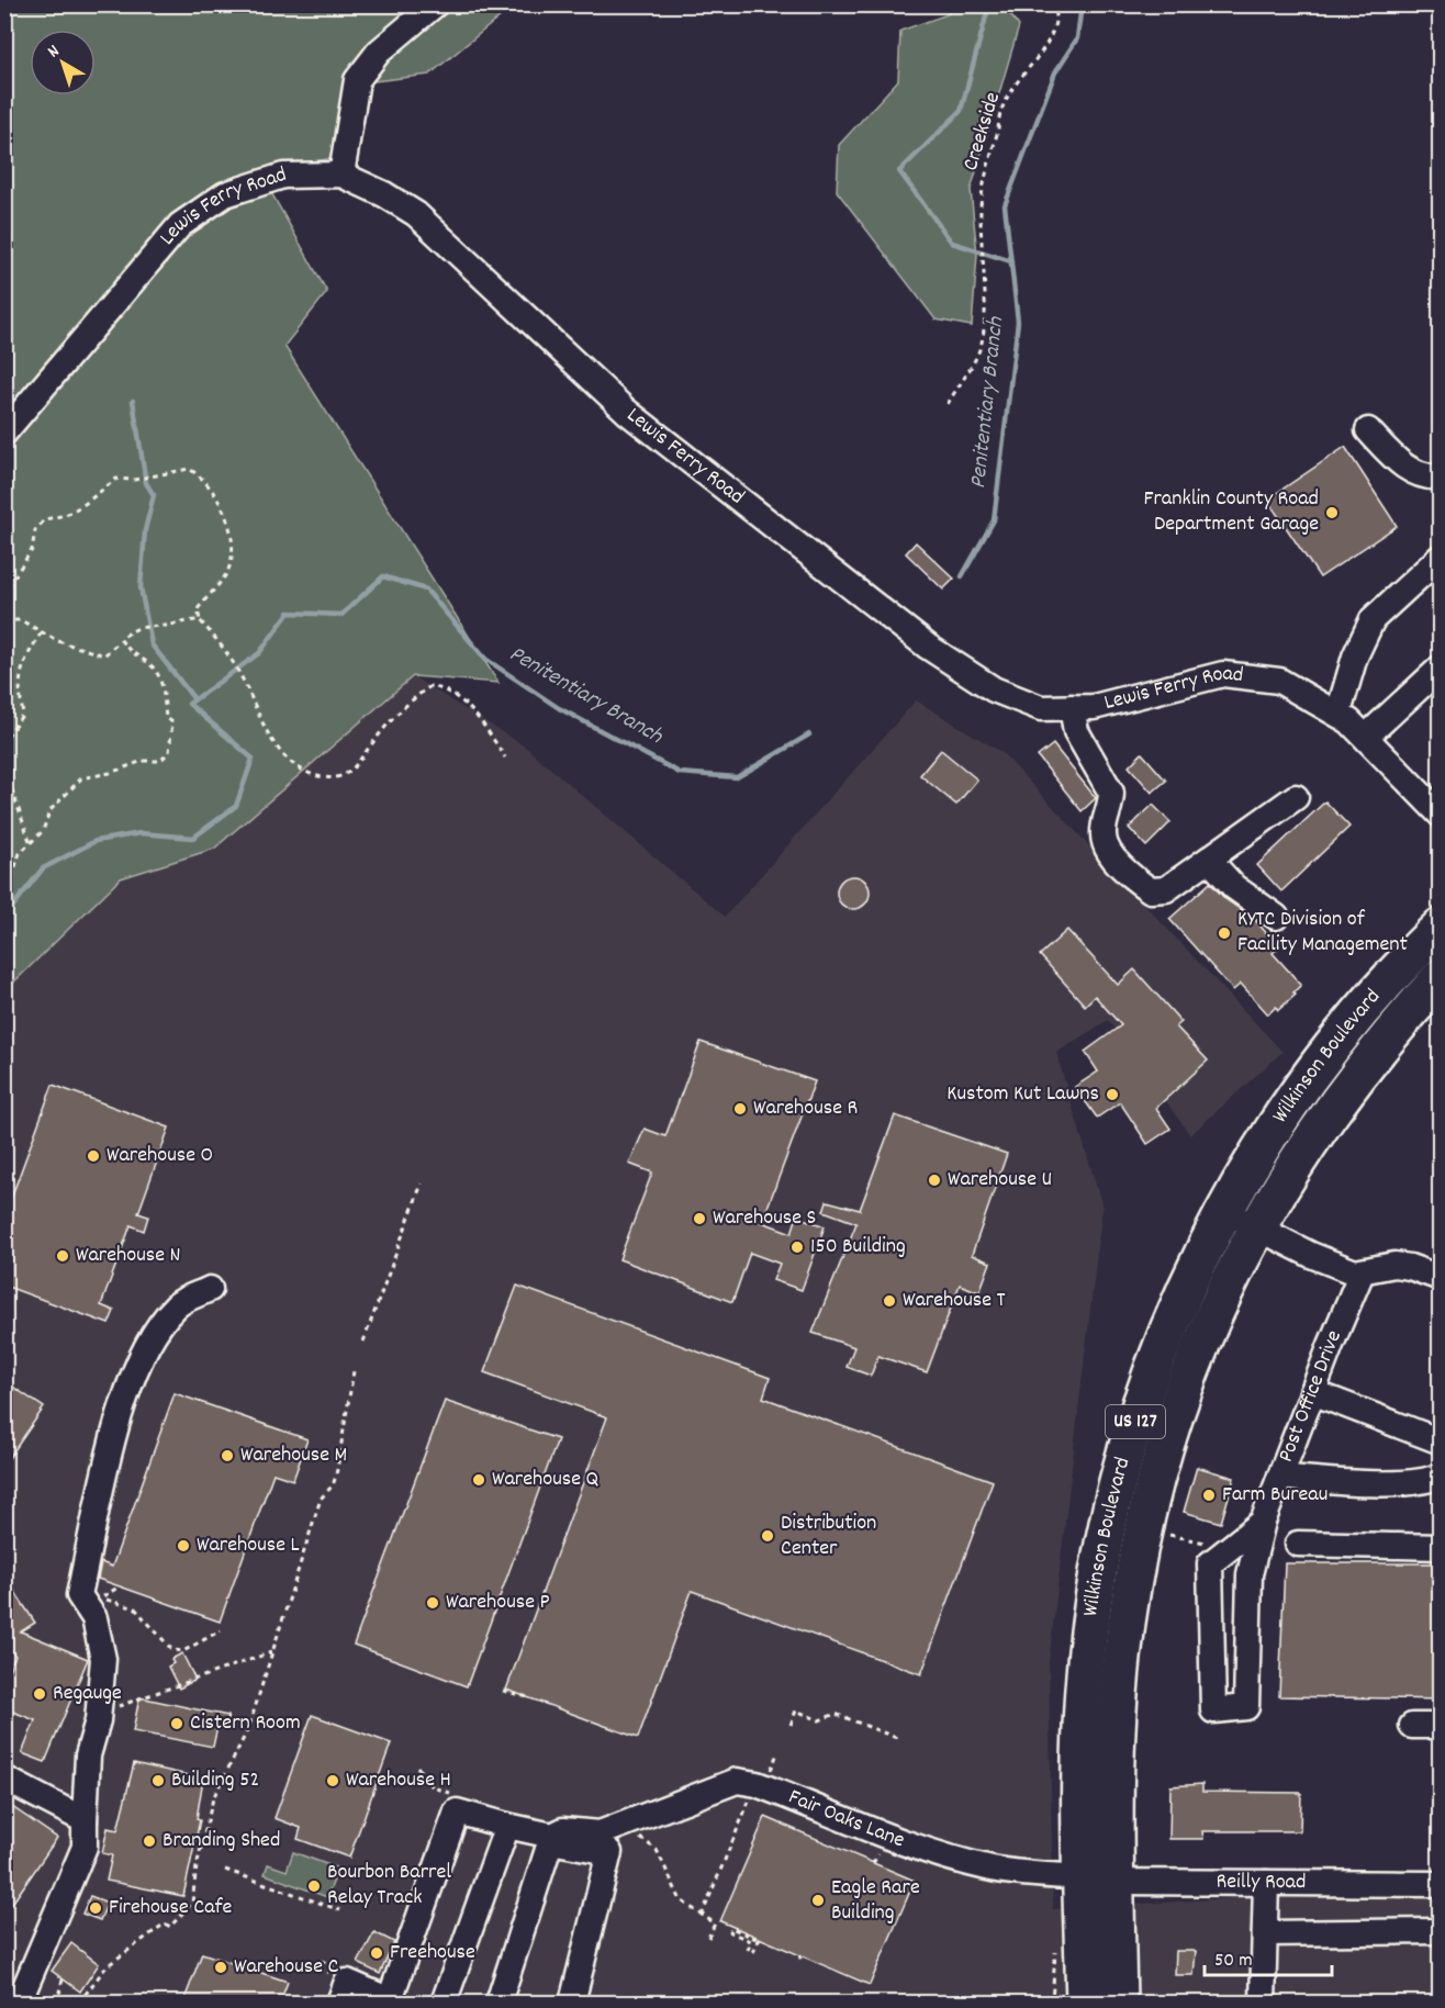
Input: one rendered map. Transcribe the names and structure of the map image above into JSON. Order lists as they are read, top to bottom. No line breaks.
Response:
{"streets":{"highway":["Wilkinson Boulevard","US 127"],"street":["Lewis Ferry Road","Post Office Drive","Fair Oaks Lane","Reilly Road"],"path":["Creekside"]},"crossings":[["Wilkinson Boulevard","Fair Oaks Lane"],["Wilkinson Boulevard","Reilly Road"],["Fair Oaks Lane","Reilly Road"]],"water":["Penitentiary Branch"],"places":["Franklin County Road Department Garage","KYTC Division of Facility Management","Kustom Kut Lawns","Warehouse R","Warehouse O","Warehouse U","Warehouse S","150 Building","Warehouse N","Warehouse T","Warehouse M","Warehouse Q","Farm Bureau","Distribution Center","Warehouse L","Warehouse P","Regauge","Cistern Room","Building 52","Warehouse H","Branding Shed","Bourbon Barrel Relay Track","Eagle Rare Building","Firehouse Cafe","Freehouse","Warehouse C"],"scale_bar":"50 m","north":"top left"}
